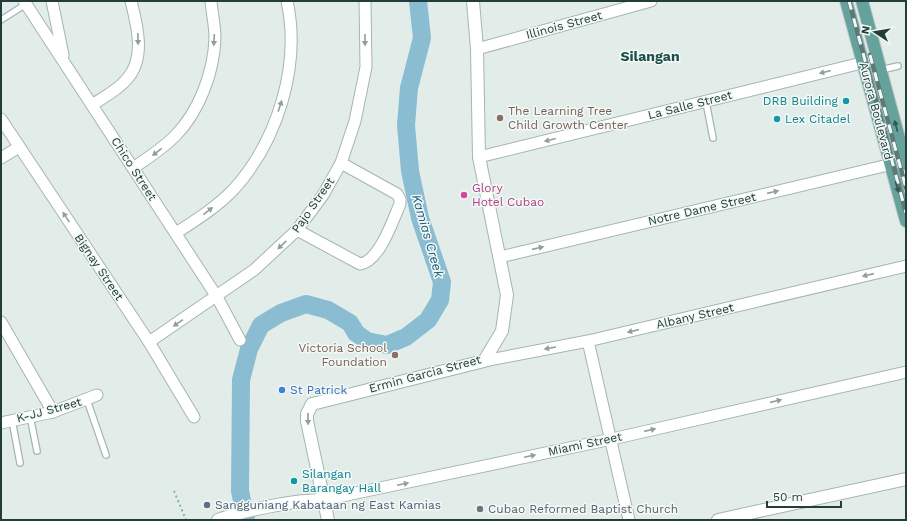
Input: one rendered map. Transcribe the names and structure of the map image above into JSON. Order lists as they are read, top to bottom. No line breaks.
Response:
{"streets":{"main road":["Aurora Boulevard"],"street":["Illinois Street","La Salle Street","Chico Street","Pajo Street","Notre Dame Street","Bignay Street","Albany Street","Ermin Garcia Street","K-JJ Street","Miami Street"]},"crossings":[["Illinois Street","Ermin Garcia Street"],["La Salle Street","Aurora Boulevard"],["La Salle Street","Ermin Garcia Street"],["Aurora Boulevard","Notre Dame Street"],["Chico Street","Pajo Street"],["Pajo Street","Bignay Street"],["Notre Dame Street","Ermin Garcia Street"],["Albany Street","Ermin Garcia Street"],["Ermin Garcia Street","Miami Street"]],"one_way":["La Salle Street","Notre Dame Street","Bignay Street","Albany Street","Miami Street"],"districts":["Silangan"],"water":["Kamias Creek"],"places":["DRB Building","The Learning Tree Child Growth Center","Lex Citadel","Glory Hotel Cubao","Victoria School Foundation","St Patrick","Silangan Barangay Hall","Sangguniang Kabataan ng East Kamias","Cubao Reformed Baptist Church"],"scale_bar":"50 m","north":"left"}
